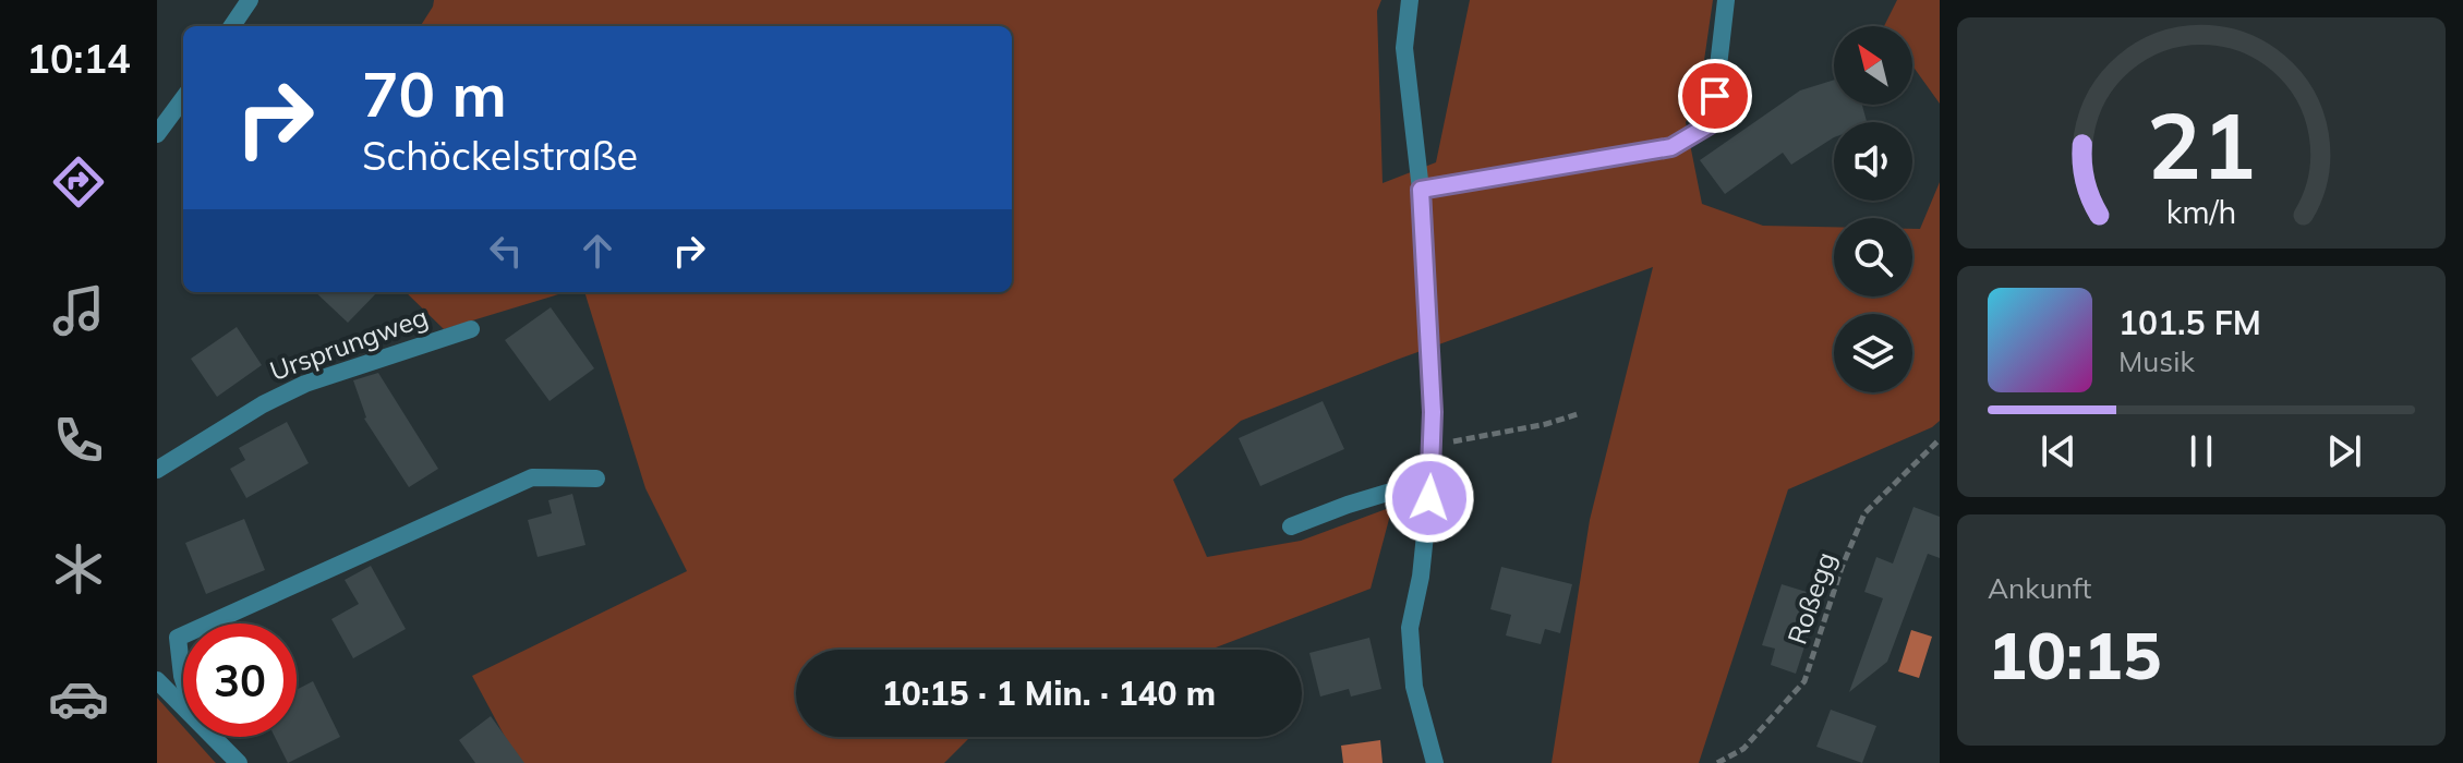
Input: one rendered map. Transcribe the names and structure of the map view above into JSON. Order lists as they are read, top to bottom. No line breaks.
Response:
{"streets":{"street":["Ursprungweg"],"path":["Roßegg"]},"north":"top left","page":{"tabs":"10:14","turn":["70 m","Schöckelstraße"],"song":["101.5 FM","Musik"],"tile":["Ankunft","10:15"],"limit":"30","trip":"10:15 · 1 Min. · 140 m","gauge":["21","km/h"]}}
